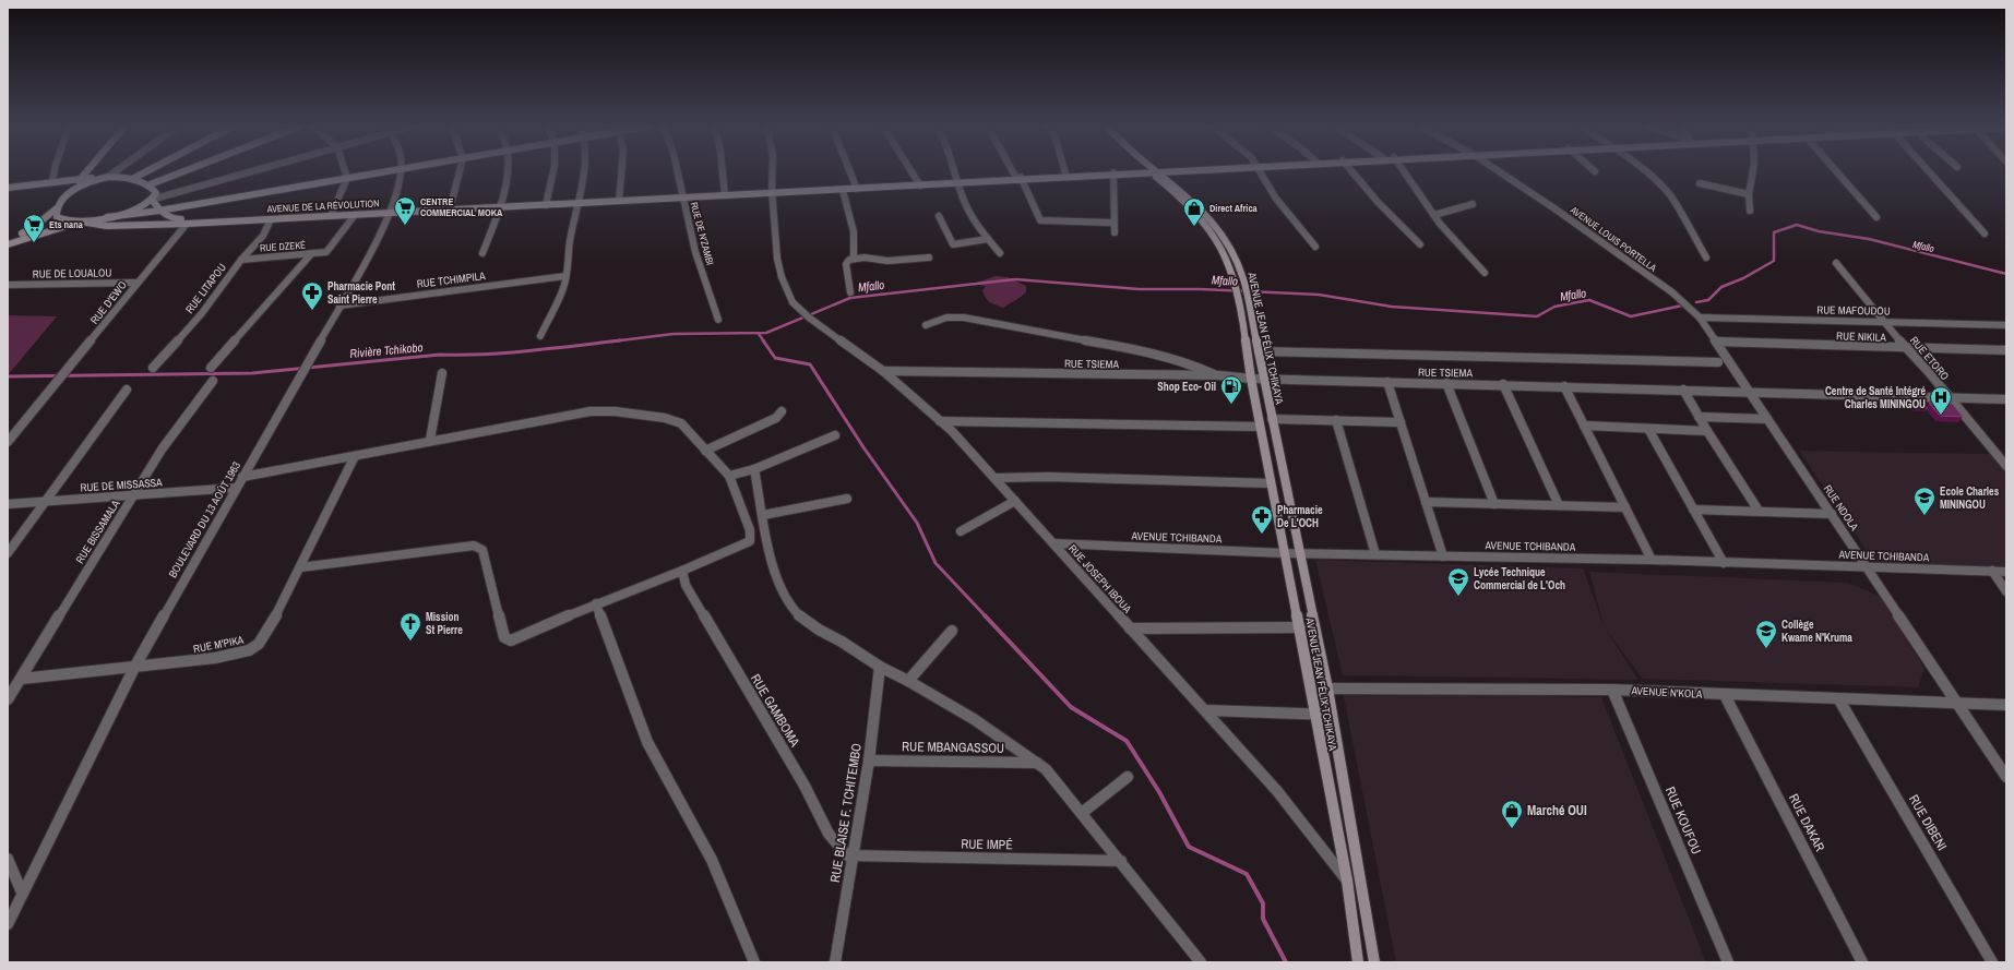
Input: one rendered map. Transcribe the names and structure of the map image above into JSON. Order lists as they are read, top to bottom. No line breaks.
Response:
{"streets":{"street":["AVENUE DE LA RÉVOLUTION","RUE DE N'ZAMBI","AVENUE LOUIS PORTELLA","RUE DZEKÉ","RUE DE LOUALOU","RUE TCHIMPILA","RUE LITAPOU","RUE D'EWO","RUE MAFOUDOU","RUE NIKILA","AVENUE JEAN FÉLIX TCHIKAYA","RUE ETORO","RUE TSIEMA","RUE DE MISSASSA","RUE NDOLA","BOULEVARD DU 13 AOÛT 1963","RUE BISSAMALA","AVENUE TCHIBANDA","RUE JOSEPH IBOUA","RUE M'PIKA","AVENUE N'KOLA","RUE GAMBOMA","RUE MBANGASSOU","RUE BLAISE F. TCHITEMBO","RUE KOUFOU","RUE DAKAR","RUE DIBENI","RUE IMPÉ"]},"crossings":[["AVENUE DE LA RÉVOLUTION","RUE DE N'ZAMBI"],["AVENUE DE LA RÉVOLUTION","RUE DZEKÉ"],["AVENUE DE LA RÉVOLUTION","RUE LITAPOU"],["AVENUE DE LA RÉVOLUTION","RUE D'EWO"],["AVENUE DE LA RÉVOLUTION","AVENUE JEAN FÉLIX TCHIKAYA"],["AVENUE DE LA RÉVOLUTION","BOULEVARD DU 13 AOÛT 1963"],["AVENUE DE LA RÉVOLUTION","RUE JOSEPH IBOUA"],["AVENUE LOUIS PORTELLA","RUE MAFOUDOU"],["AVENUE LOUIS PORTELLA","RUE NDOLA"],["RUE DZEKÉ","RUE LITAPOU"],["RUE DE LOUALOU","RUE D'EWO"],["RUE TCHIMPILA","BOULEVARD DU 13 AOÛT 1963"],["RUE MAFOUDOU","RUE ETORO"],["RUE MAFOUDOU","RUE NDOLA"],["RUE NIKILA","RUE ETORO"],["RUE NIKILA","RUE NDOLA"],["AVENUE JEAN FÉLIX TCHIKAYA","RUE TSIEMA"],["AVENUE JEAN FÉLIX TCHIKAYA","AVENUE TCHIBANDA"],["AVENUE JEAN FÉLIX TCHIKAYA","RUE JOSEPH IBOUA"],["AVENUE JEAN FÉLIX TCHIKAYA","AVENUE N'KOLA"],["RUE ETORO","RUE TSIEMA"],["RUE TSIEMA","RUE NDOLA"],["RUE TSIEMA","RUE JOSEPH IBOUA"],["RUE DE MISSASSA","BOULEVARD DU 13 AOÛT 1963"],["RUE DE MISSASSA","RUE BISSAMALA"],["RUE NDOLA","AVENUE TCHIBANDA"],["RUE NDOLA","AVENUE N'KOLA"],["BOULEVARD DU 13 AOÛT 1963","RUE M'PIKA"],["RUE BISSAMALA","RUE M'PIKA"],["AVENUE TCHIBANDA","RUE JOSEPH IBOUA"],["AVENUE N'KOLA","RUE KOUFOU"],["AVENUE N'KOLA","RUE DAKAR"],["AVENUE N'KOLA","RUE DIBENI"],["RUE GAMBOMA","RUE BLAISE F. TCHITEMBO"],["RUE GAMBOMA","RUE IMPÉ"],["RUE MBANGASSOU","RUE BLAISE F. TCHITEMBO"],["RUE BLAISE F. TCHITEMBO","RUE IMPÉ"]],"water":["Mfallo","Rivière Tchikobo"],"places":{"supermarket":["CENTRE COMMERCIAL MOKA","Ets nana"],"shop":["Direct Africa","Marché OUI"],"pharmacy":["Pharmacie Pont Saint Pierre","Pharmacie De L'OCH"],"fuel station":["Shop Eco- Oil"],"hospital":["Centre de Santé Intégré Charles MININGOU"],"school or university":["Ecole Charles MININGOU","Lycée Technique Commercial de L'Och","Collège Kwame N'Kruma"],"church":["Mission St Pierre"]}}
